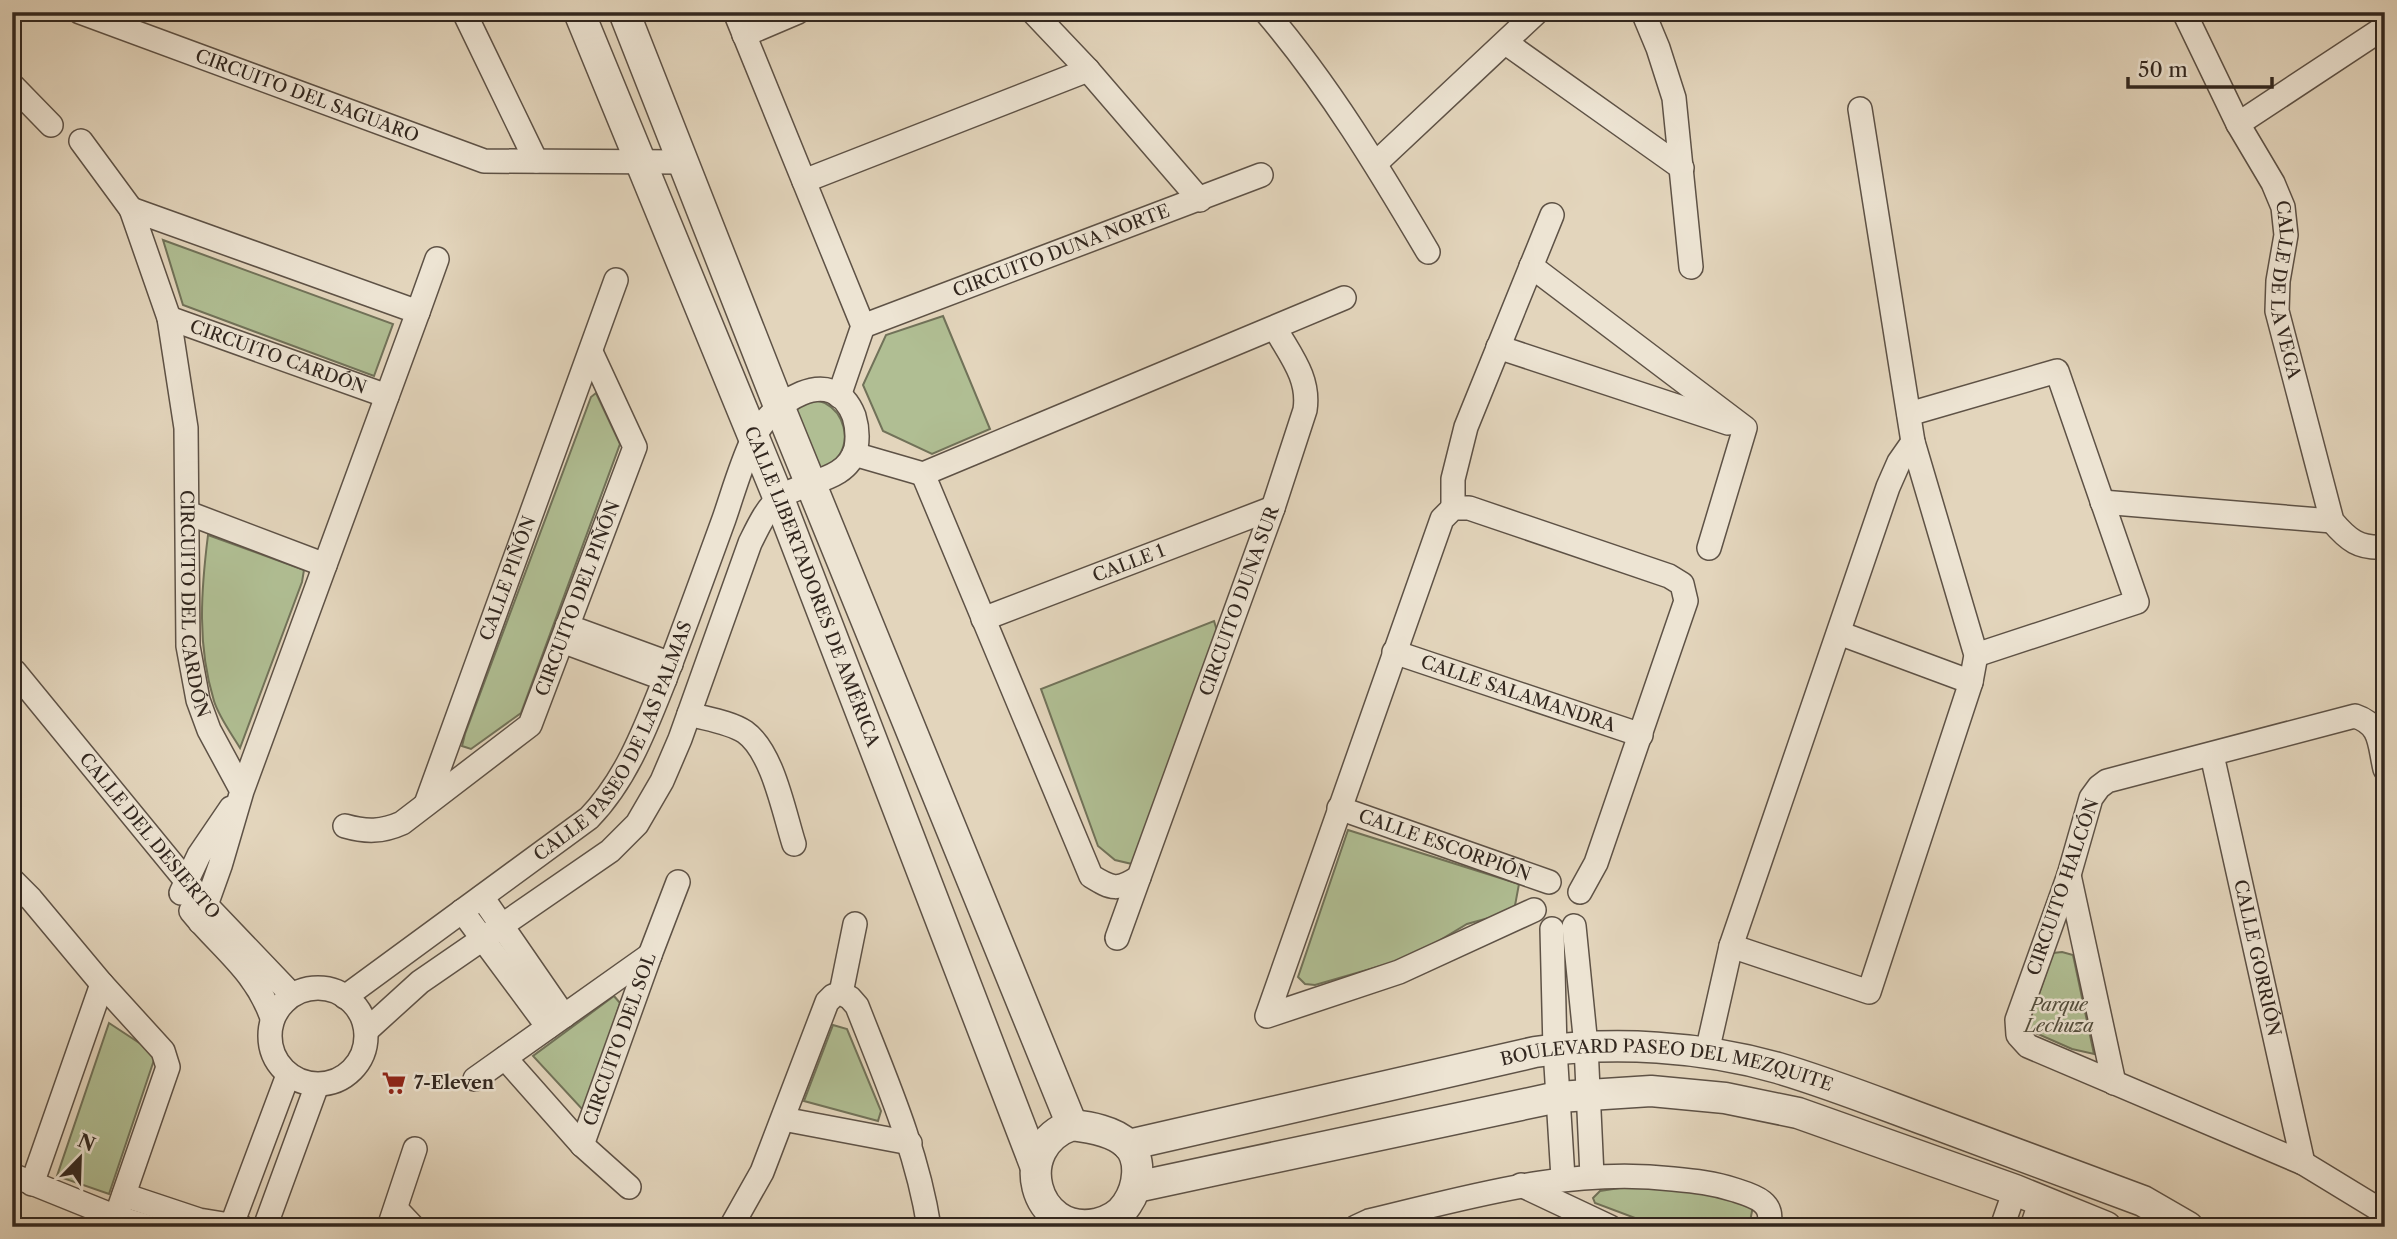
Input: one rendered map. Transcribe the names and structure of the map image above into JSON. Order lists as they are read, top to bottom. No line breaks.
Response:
{"streets":{"street":["CIRCUITO DEL SAGUARO","CIRCUITO DUNA NORTE","CALLE DE LA VEGA","CIRCUITO CARDÓN","CALLE 1","CALLE PIÑÓN","CALLE LIBERTADORES DE AMÉRICA","CIRCUITO DEL PIÑÓN","CIRCUITO DUNA SUR","CIRCUITO DEL CARDÓN","CALLE SALAMANDRA","CALLE PASEO DE LAS PALMAS","CALLE DEL DESIERTO","CALLE ESCORPIÓN","CIRCUITO HALCÓN","CALLE GORRIÓN","CIRCUITO DEL SOL","BOULEVARD PASEO DEL MEZQUITE"]},"crossings":[["CIRCUITO DEL SAGUARO","CALLE LIBERTADORES DE AMÉRICA"],["CIRCUITO CARDÓN","CIRCUITO DEL CARDÓN"],["CALLE 1","CIRCUITO DUNA SUR"],["CALLE PIÑÓN","CIRCUITO DEL PIÑÓN"],["CALLE LIBERTADORES DE AMÉRICA","CALLE PASEO DE LAS PALMAS"],["CALLE LIBERTADORES DE AMÉRICA","BOULEVARD PASEO DEL MEZQUITE"],["CALLE PASEO DE LAS PALMAS","CALLE DEL DESIERTO"],["CIRCUITO HALCÓN","CALLE GORRIÓN"]],"parks":["Parque Lechuza"],"places":{"supermarket":["7-Eleven"]},"scale_bar":"50 m","north":"top right"}
